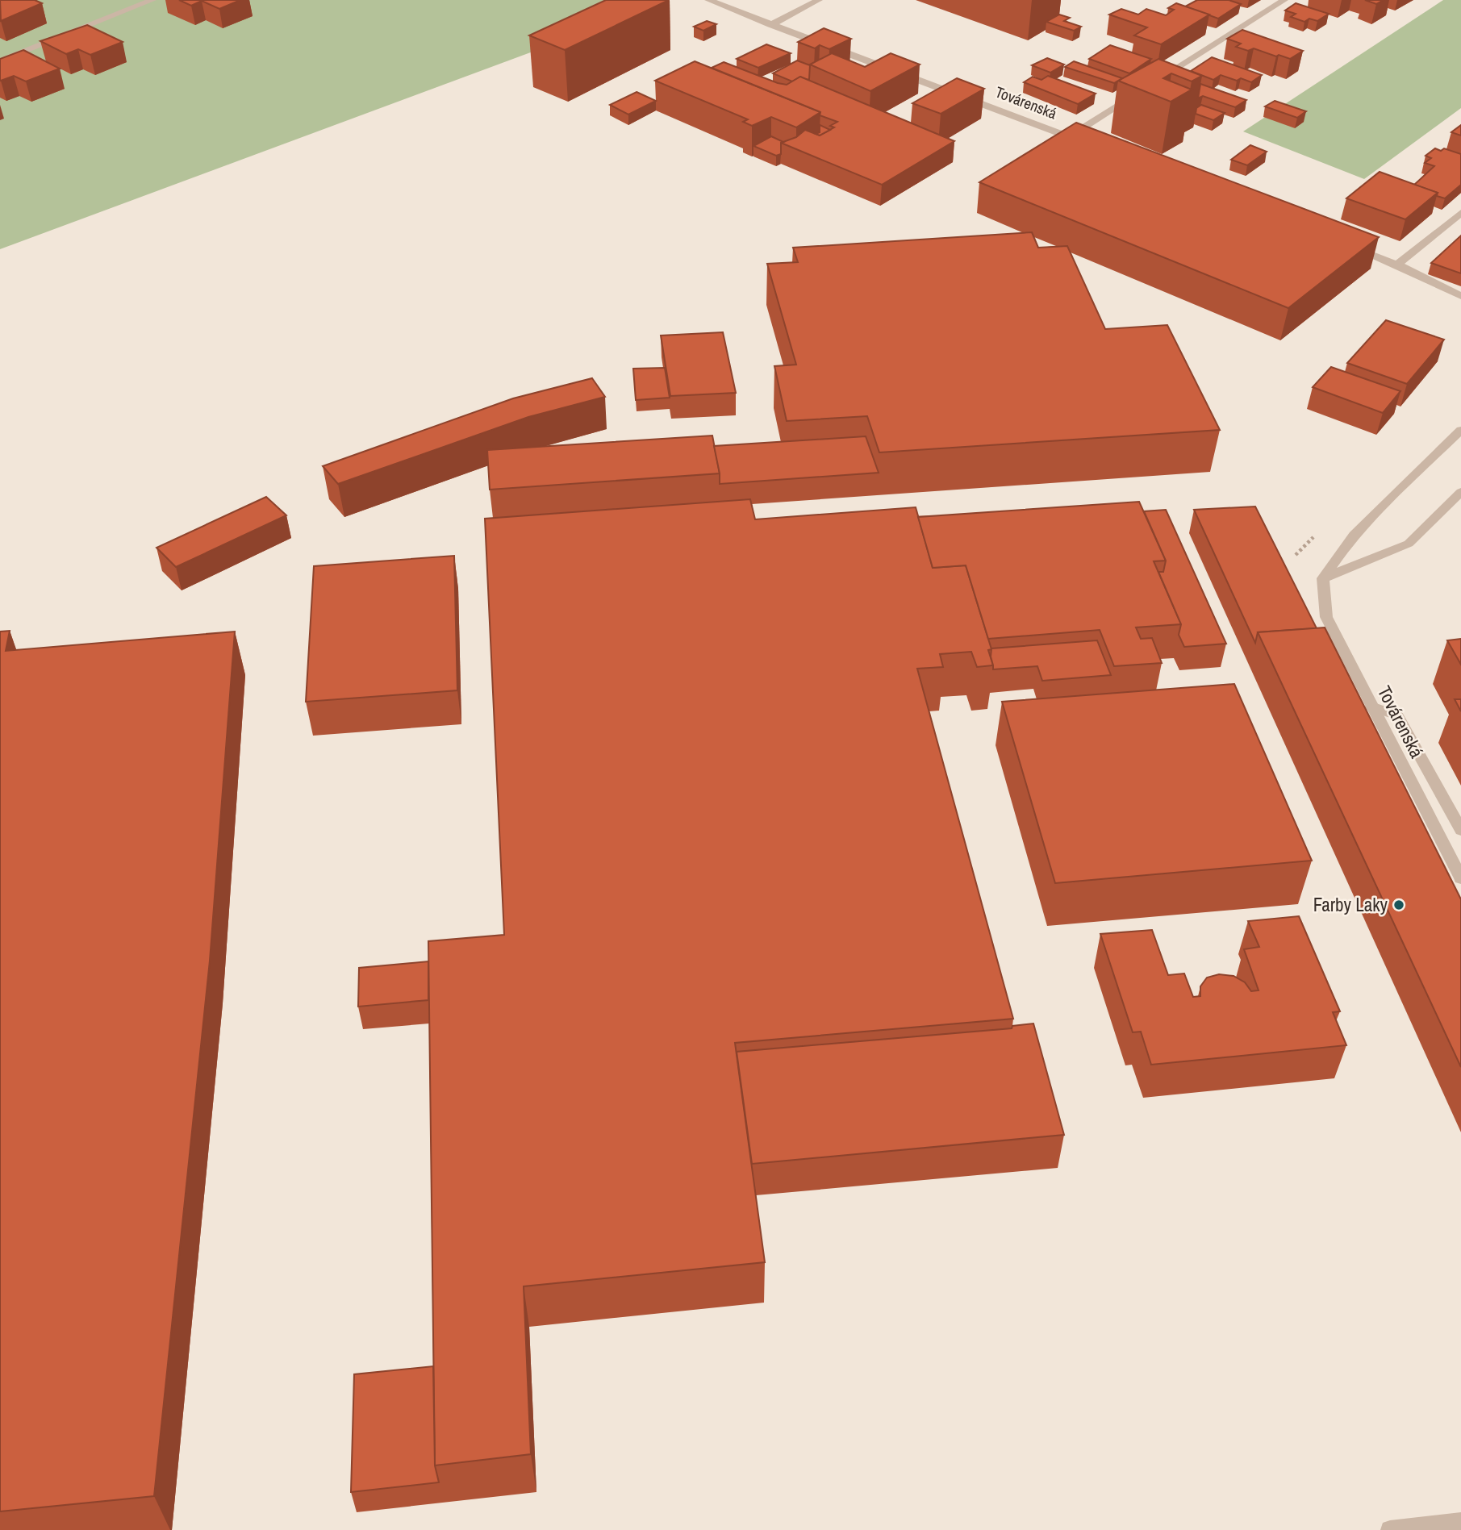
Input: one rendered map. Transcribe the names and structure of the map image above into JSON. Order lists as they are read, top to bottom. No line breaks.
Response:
{"streets":{"street":["Továrenská"]},"places":["Farby Laky"]}
